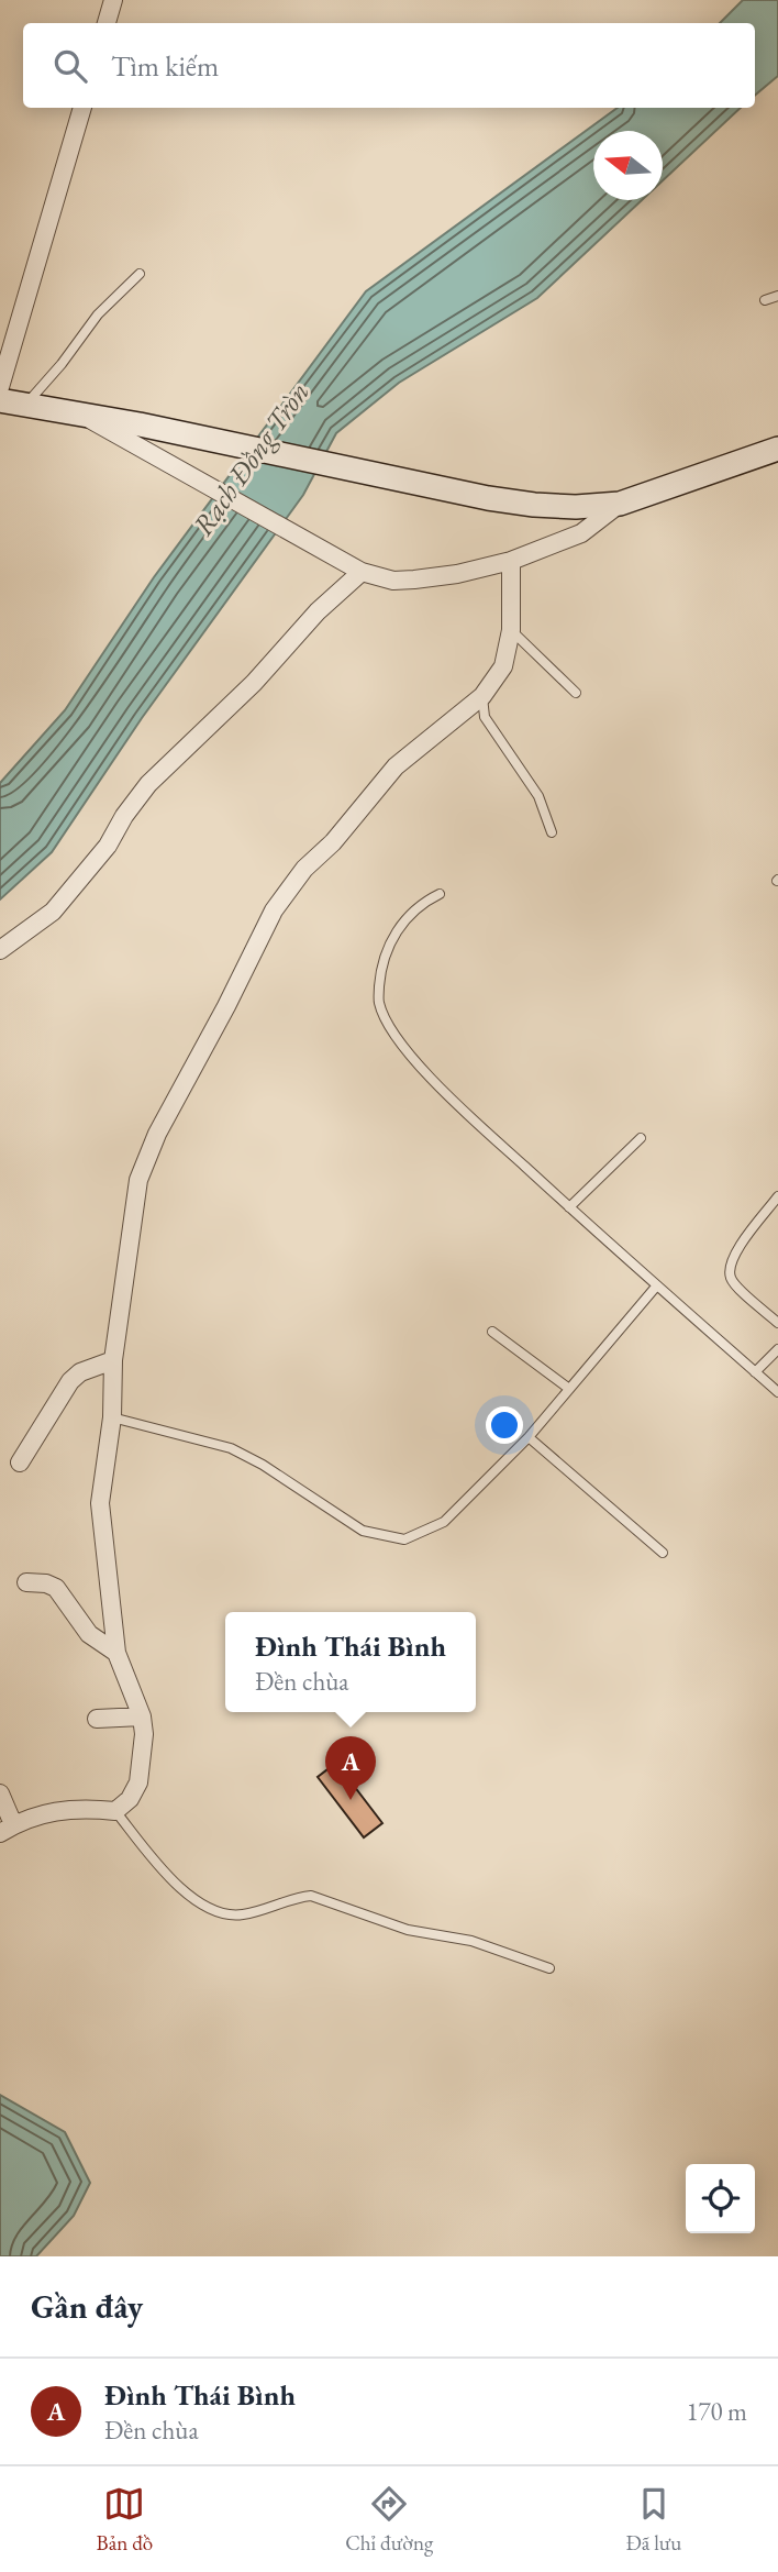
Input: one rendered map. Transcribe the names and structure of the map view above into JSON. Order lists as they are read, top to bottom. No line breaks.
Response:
{"water":["Rạch Đồng Tròn"],"north":"left","page":{"search":"Tìm kiếm","popup":["Đình Thái Bình","Đền chùa"],"pins":"A","heading":"Gần đây","list":[{"mark":"A","name":"Đình Thái Bình","note":"Đền chùa","value":"170 m"}],"nav":["Bản đồ","Chỉ đường","Đã lưu"]}}
